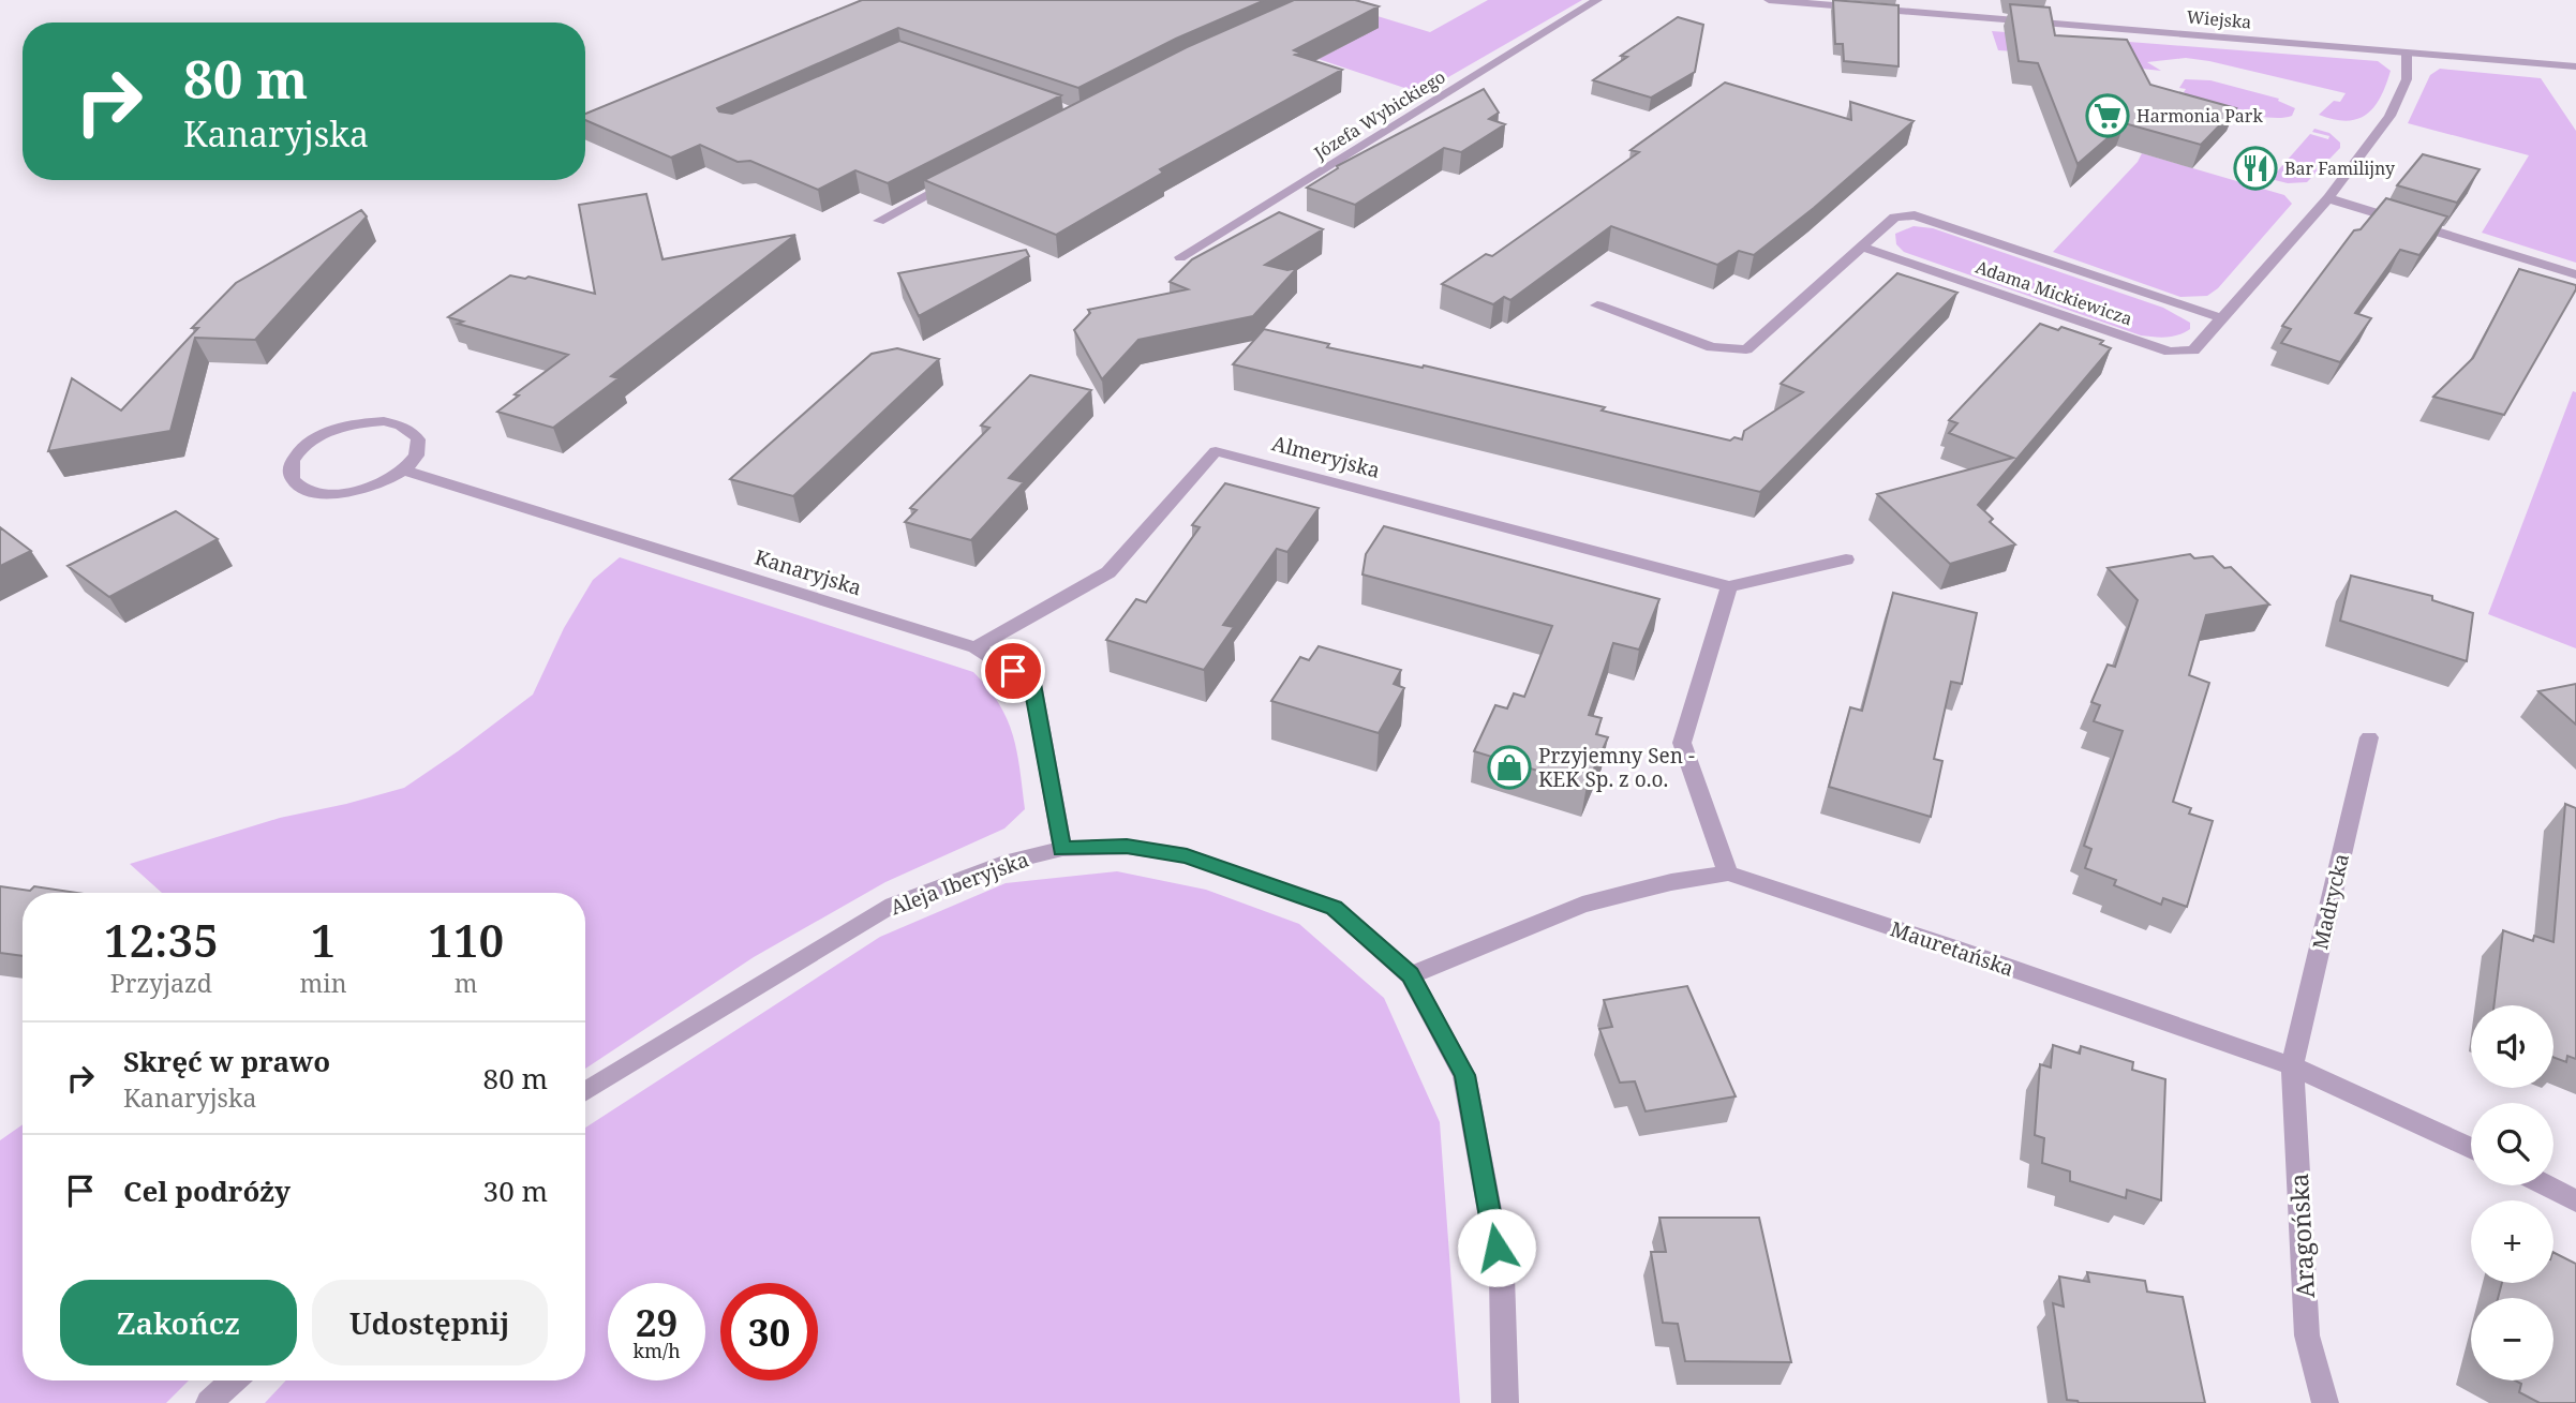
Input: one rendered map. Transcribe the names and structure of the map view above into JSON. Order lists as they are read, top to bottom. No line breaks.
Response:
{"streets":{"street":["Wiejska","Józefa Wybickiego","Adama Mickiewicza","Almeryjska","Kanaryjska","Aleja Iberyjska","Madrycka","Mauretańska","Aragońska"]},"crossings":[["Wiejska","Adama Mickiewicza"],["Almeryjska","Kanaryjska"],["Kanaryjska","Aleja Iberyjska"],["Aleja Iberyjska","Mauretańska"],["Madrycka","Mauretańska"],["Madrycka","Aragońska"],["Mauretańska","Aragońska"]],"places":{"supermarket":["Harmonia Park"],"restaurant":["Bar Familijny"],"shop":["Przyjemny Sen - KEK Sp. z o.o."]},"page":{"turn":["80 m","Kanaryjska"],"eta":["12:35","Przyjazd","1","min","110","m"],"map_buttons":["+","−"],"list":[{"name":"Skręć w prawo","note":"Kanaryjska","value":"80 m"},{"name":"Cel podróży","value":"30 m"}],"buttons":["Zakończ","Udostępnij"],"speed":"29 km/h","limit":"30"}}
